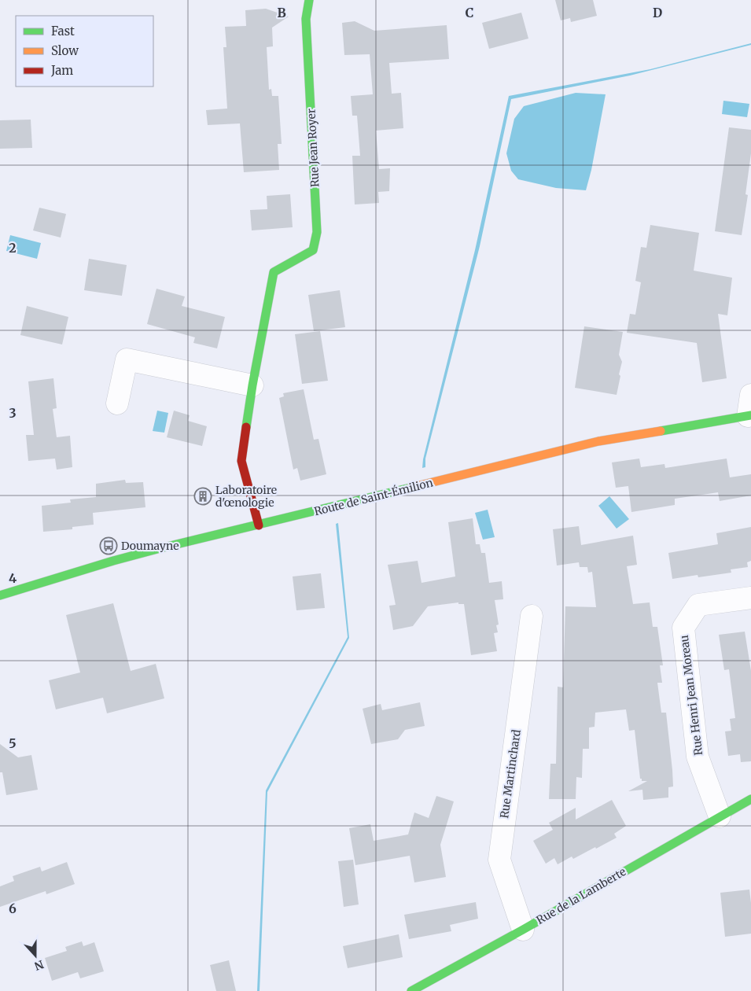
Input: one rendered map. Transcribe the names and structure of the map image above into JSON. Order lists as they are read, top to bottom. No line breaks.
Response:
{"streets":{"street":["Rue Jean Royer","Route de Saint-Émilion","Rue Henri Jean Moreau","Rue Martinchard","Rue de la Lamberte"]},"crossings":[["Rue Henri Jean Moreau","Rue de la Lamberte"],["Rue Martinchard","Rue de la Lamberte"]],"places":{"building":["Laboratoire d'œnologie"],"bus stop":["Doumayne"]},"legend":["Fast","Slow","Jam"],"north":"bottom","grid":{"columns":["B","C","D"],"rows":["2","3","4","5","6"]}}
